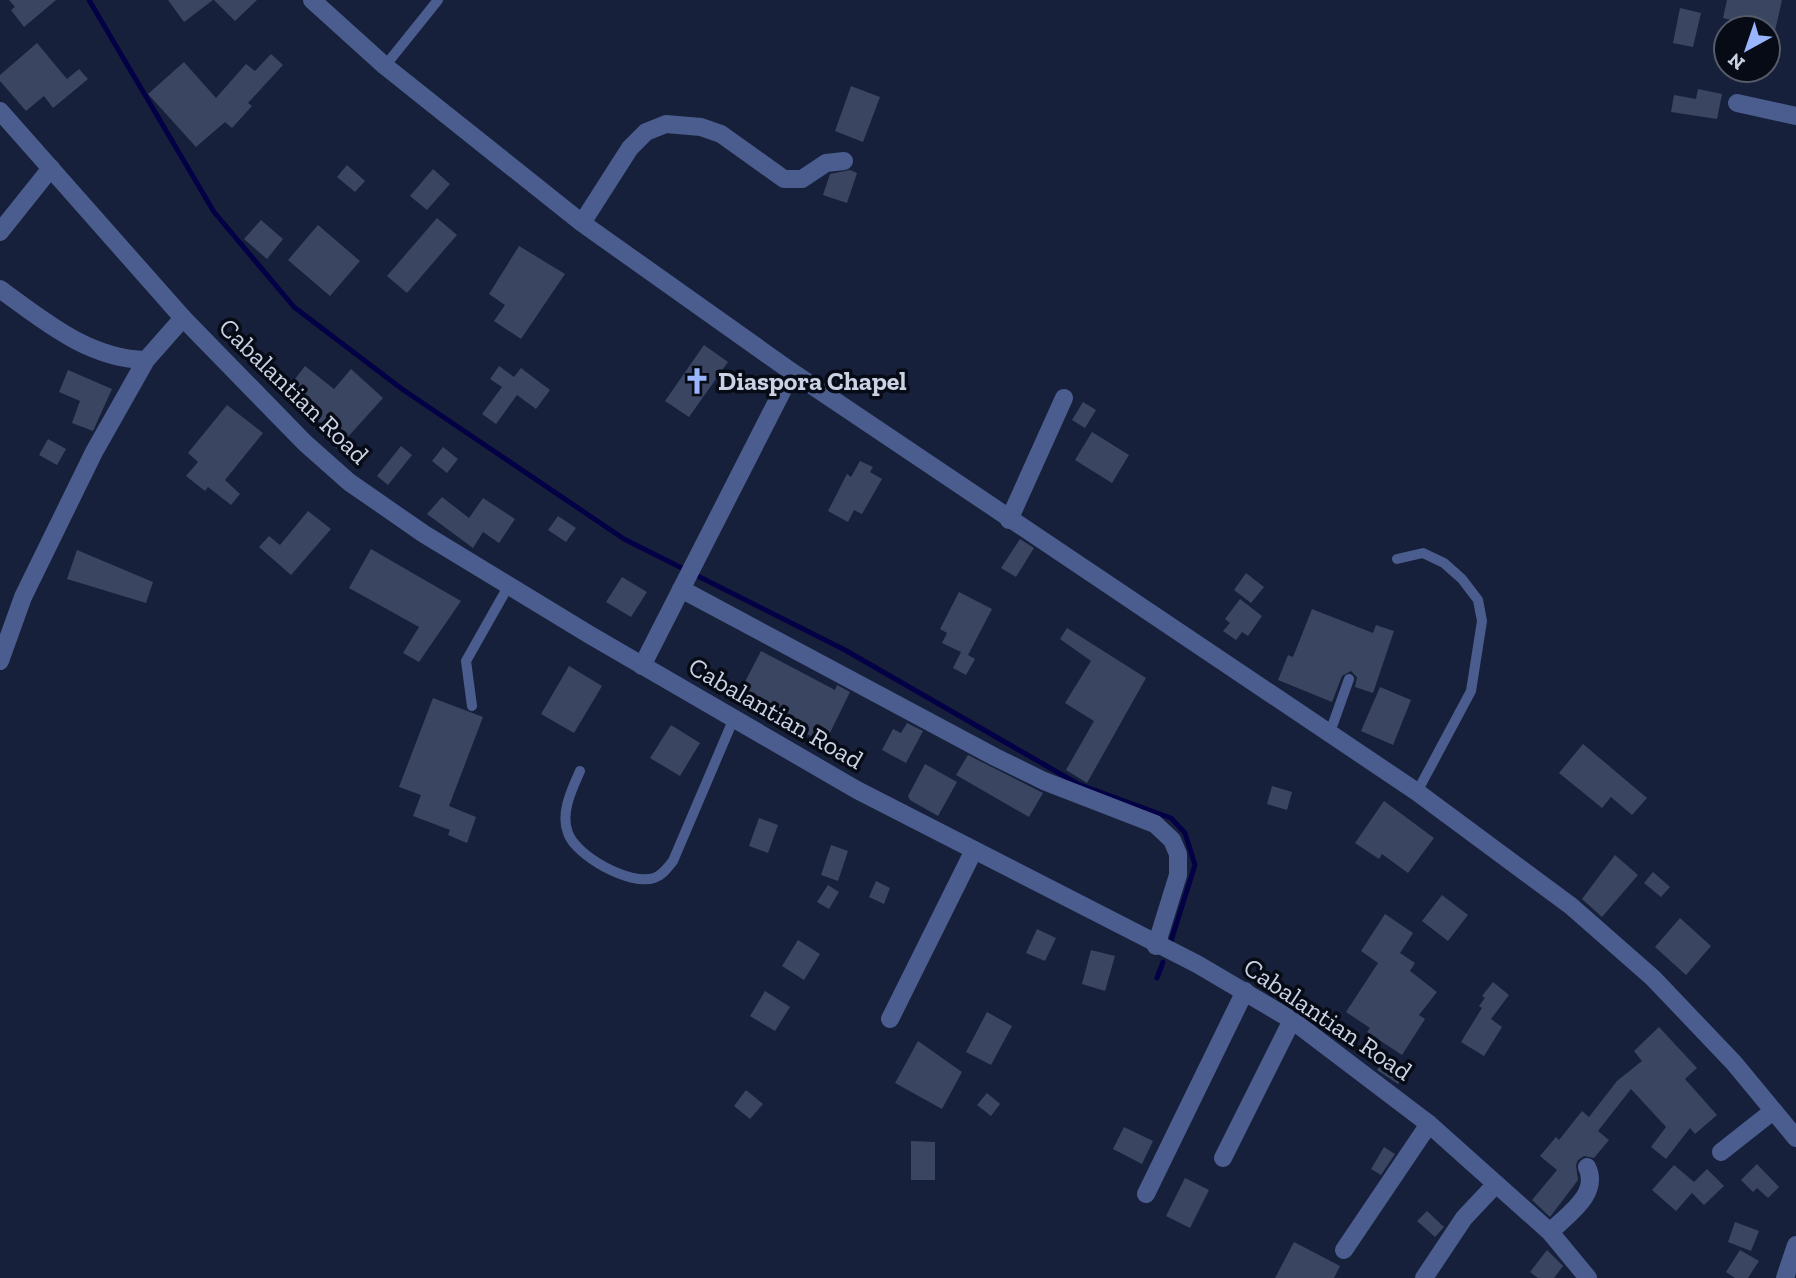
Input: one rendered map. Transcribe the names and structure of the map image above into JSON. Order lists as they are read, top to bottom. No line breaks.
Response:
{"streets":{"street":["Cabalantian Road"]},"places":{"church":["Diaspora Chapel"]},"north":"bottom left"}
